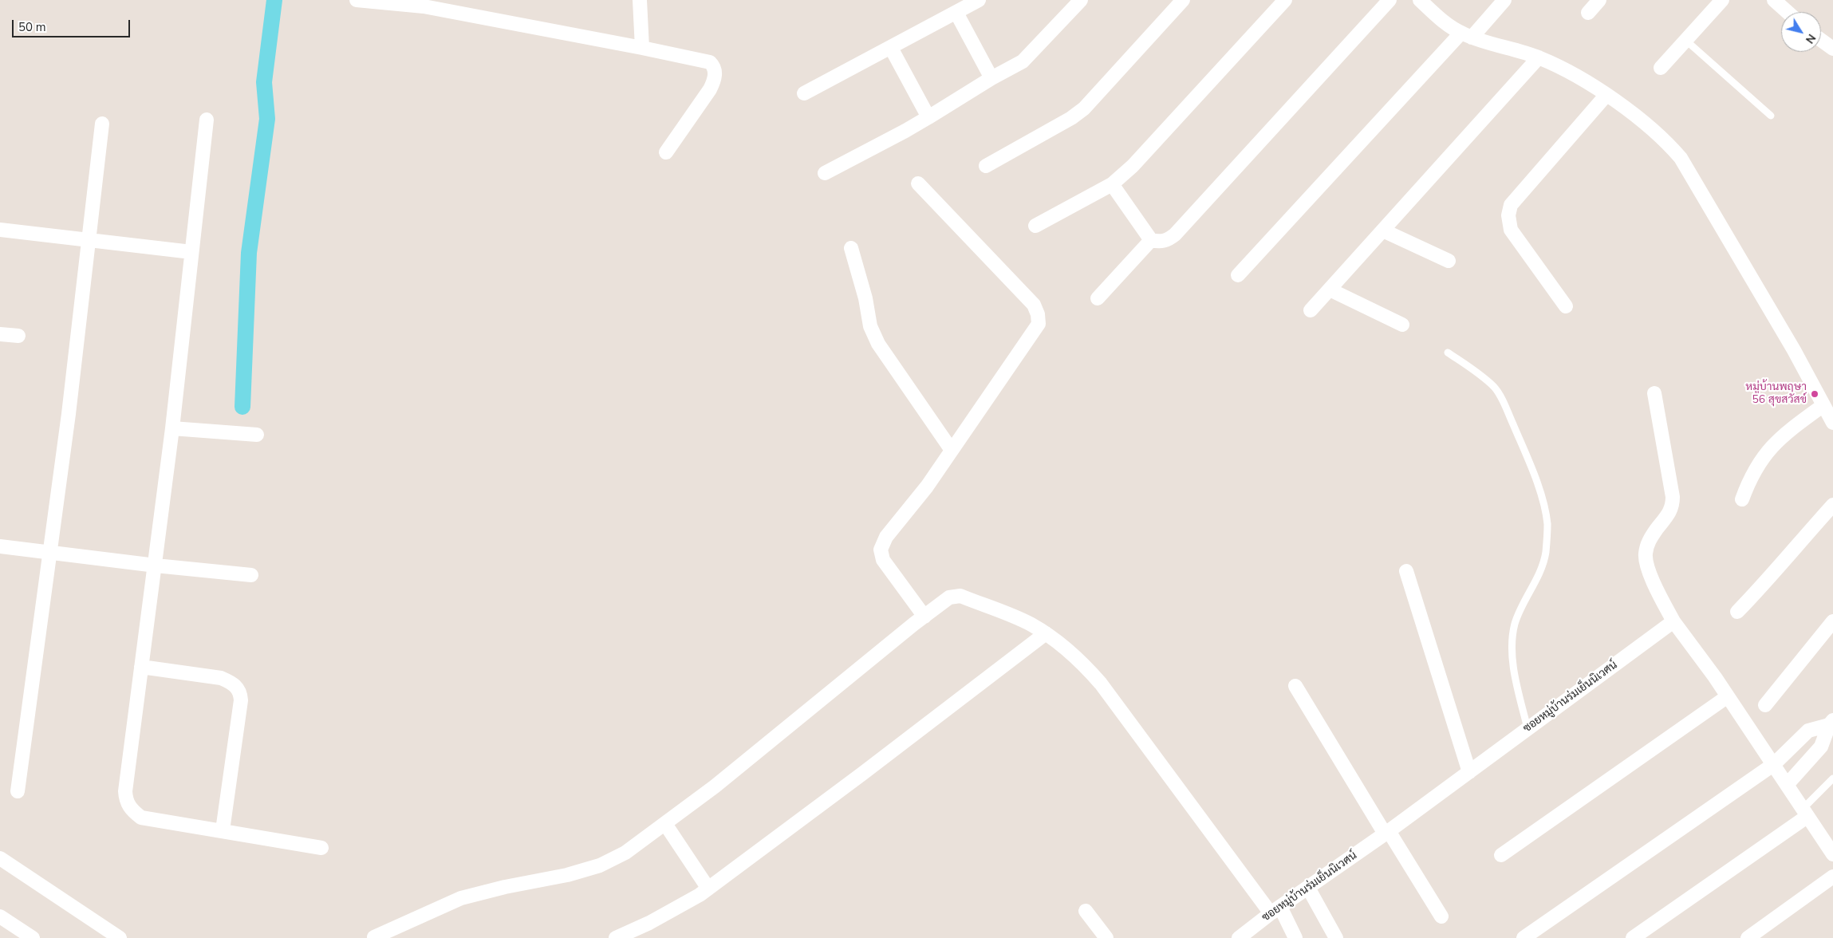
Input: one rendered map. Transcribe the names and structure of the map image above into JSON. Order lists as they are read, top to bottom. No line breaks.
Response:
{"streets":{"street":["ซอยหมู่บ้านร่มเย็นนิเวศน์"]},"places":["หมู่บ้านพฤษา 56 สุขสวัสข์"],"scale_bar":"50 m","north":"bottom right"}
